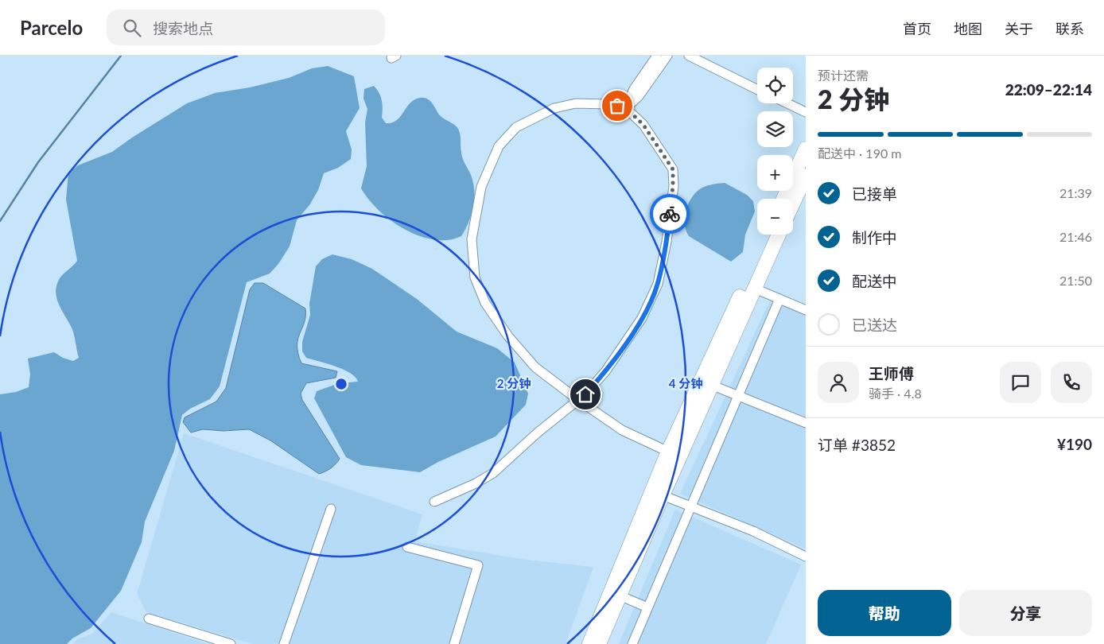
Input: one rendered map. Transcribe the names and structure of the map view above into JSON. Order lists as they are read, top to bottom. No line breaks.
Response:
{"page":{"header":"Parcelo","search":"搜索地点","nav":["首页","地图","关于","联系"],"heading":["2 分钟","预计还需","22:09–22:14"],"panel":["王师傅","骑手 · 4.8","订单 #3852","¥190"],"map_buttons":["+","−"],"bar":"配送中 · 190 m","list":[["已接单","21:39"],["制作中","21:46"],["配送中","21:50"],"已送达"],"buttons":["帮助","分享"]},"rings":["2 分钟","4 分钟"]}
